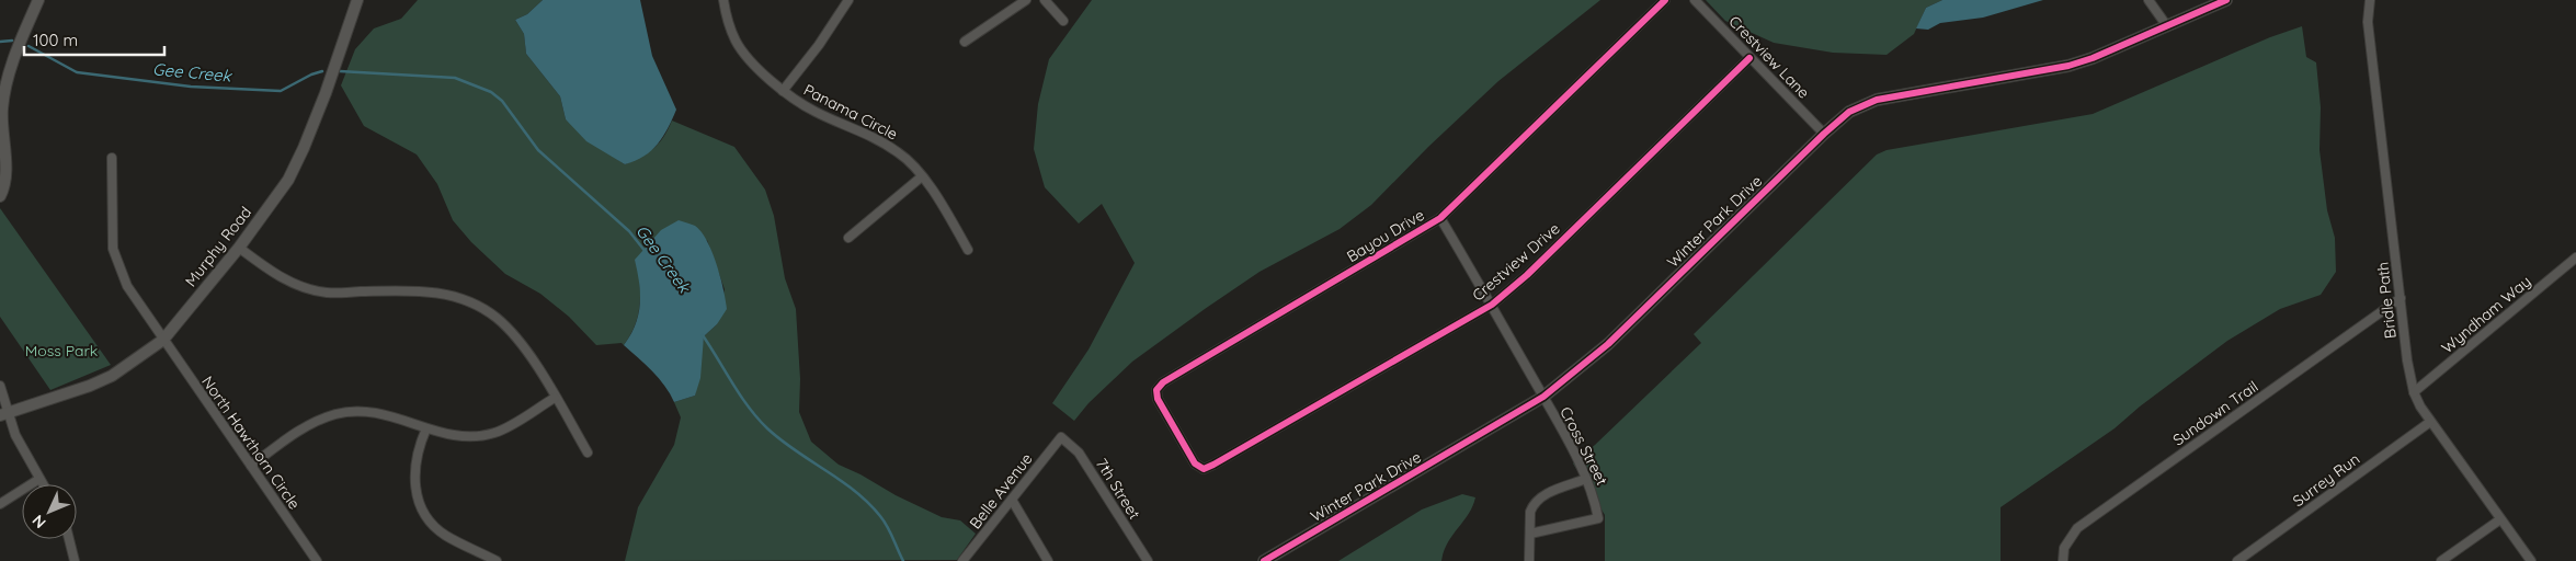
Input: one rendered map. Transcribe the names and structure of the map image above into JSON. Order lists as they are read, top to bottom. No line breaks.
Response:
{"streets":{"street":["Crestview Lane","Panama Circle","Winter Park Drive","Bayou Drive","Murphy Road","Crestview Drive","Bridle Path","Wyndham Way","Sundown Trail","North Hawthorn Circle","Cross Street","Surrey Run","7th Street","Belle Avenue"]},"crossings":[["Crestview Lane","Winter Park Drive"],["Crestview Lane","Crestview Drive"],["Winter Park Drive","Cross Street"],["Bayou Drive","Crestview Drive"],["Bayou Drive","Cross Street"],["Murphy Road","North Hawthorn Circle"],["Crestview Drive","Cross Street"],["Bridle Path","Wyndham Way"],["Bridle Path","Sundown Trail"],["Bridle Path","Surrey Run"],["7th Street","Belle Avenue"]],"water":["Gee Creek"],"parks":["Moss Park"],"scale_bar":"100 m","north":"bottom left"}
